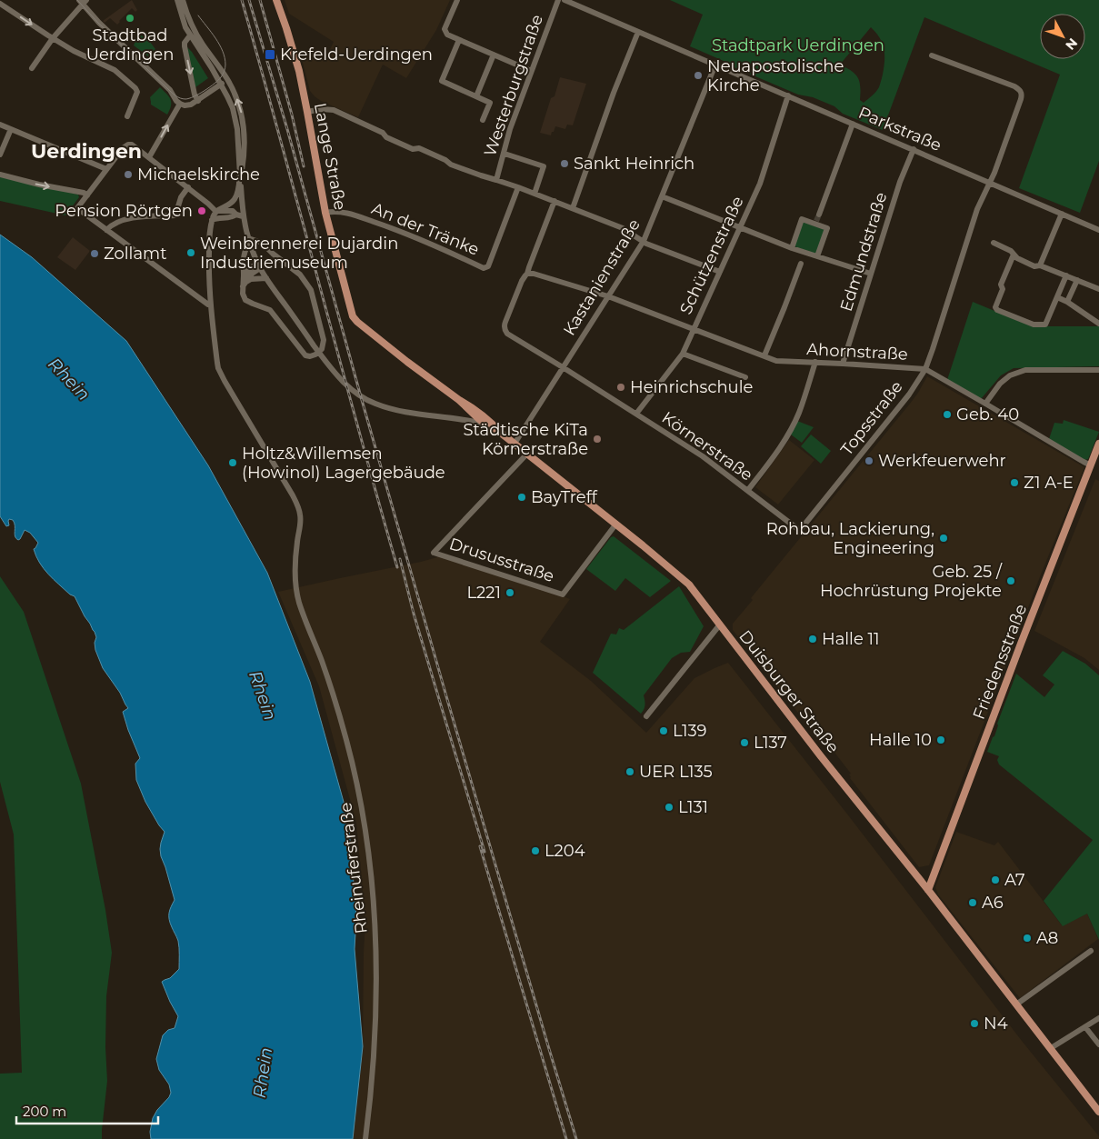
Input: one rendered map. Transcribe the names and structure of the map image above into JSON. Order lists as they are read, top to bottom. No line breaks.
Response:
{"streets":{"main road":["Lange Straße","Friedensstraße","Duisburger Straße"],"street":["Westerburgstraße","Parkstraße","An der Tränke","Edmundstraße","Schützenstraße","Kastanienstraße","Ahornstraße","Topsstraße","Körnerstraße","Drususstraße","Rheinuferstraße"]},"crossings":[["Parkstraße","Edmundstraße"],["Parkstraße","Schützenstraße"],["Parkstraße","Kastanienstraße"],["Parkstraße","Topsstraße"],["Lange Straße","An der Tränke"],["Lange Straße","Duisburger Straße"],["Edmundstraße","Ahornstraße"],["Schützenstraße","Ahornstraße"],["Schützenstraße","Körnerstraße"],["Kastanienstraße","Ahornstraße"],["Kastanienstraße","Körnerstraße"],["Kastanienstraße","Duisburger Straße"],["Ahornstraße","Topsstraße"],["Ahornstraße","Friedensstraße"],["Topsstraße","Körnerstraße"],["Drususstraße","Duisburger Straße"],["Friedensstraße","Duisburger Straße"]],"districts":["Uerdingen"],"water":["Rhein"],"parks":["Stadtpark Uerdingen"],"places":{"other":["Stadtbad Uerdingen","Neuapostolische Kirche","Sankt Heinrich","Michaelskirche","Pension Rörtgen","Weinbrennerei Dujardin Industriemuseum","Zollamt","Heinrichschule","Geb. 40","Städtische KiTa Körnerstraße","Werkfeuerwehr","Holtz&Willemsen (Howinol) Lagergebäude","Z1 A-E","BayTreff","Rohbau, Lackierung, Engineering","Geb. 25 / Hochrüstung Projekte","L221","Halle 11","L139","Halle 10","L137","UER L135","L131","L204","A7","A6","A8","N4"],"transit":["Krefeld-Uerdingen"]},"scale_bar":"200 m","north":"bottom right"}
